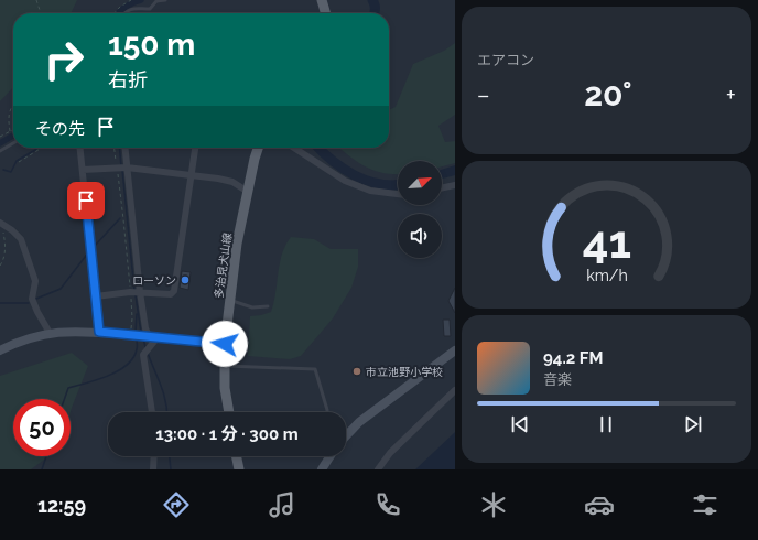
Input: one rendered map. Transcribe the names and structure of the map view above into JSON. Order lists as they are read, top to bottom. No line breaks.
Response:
{"streets":{"main road":["多治見犬山線"]},"places":["ローソン","市立池野小学校"],"north":"top right","page":{"tile":"エアコン","turn":["150 m","右折"],"heat":["−","20°","+"],"then":"その先","song":["94.2 FM","音楽"],"limit":"50","trip":"13:00 · 1 分 · 300 m","tabs":"12:59","gauge":["41","km/h"]}}
